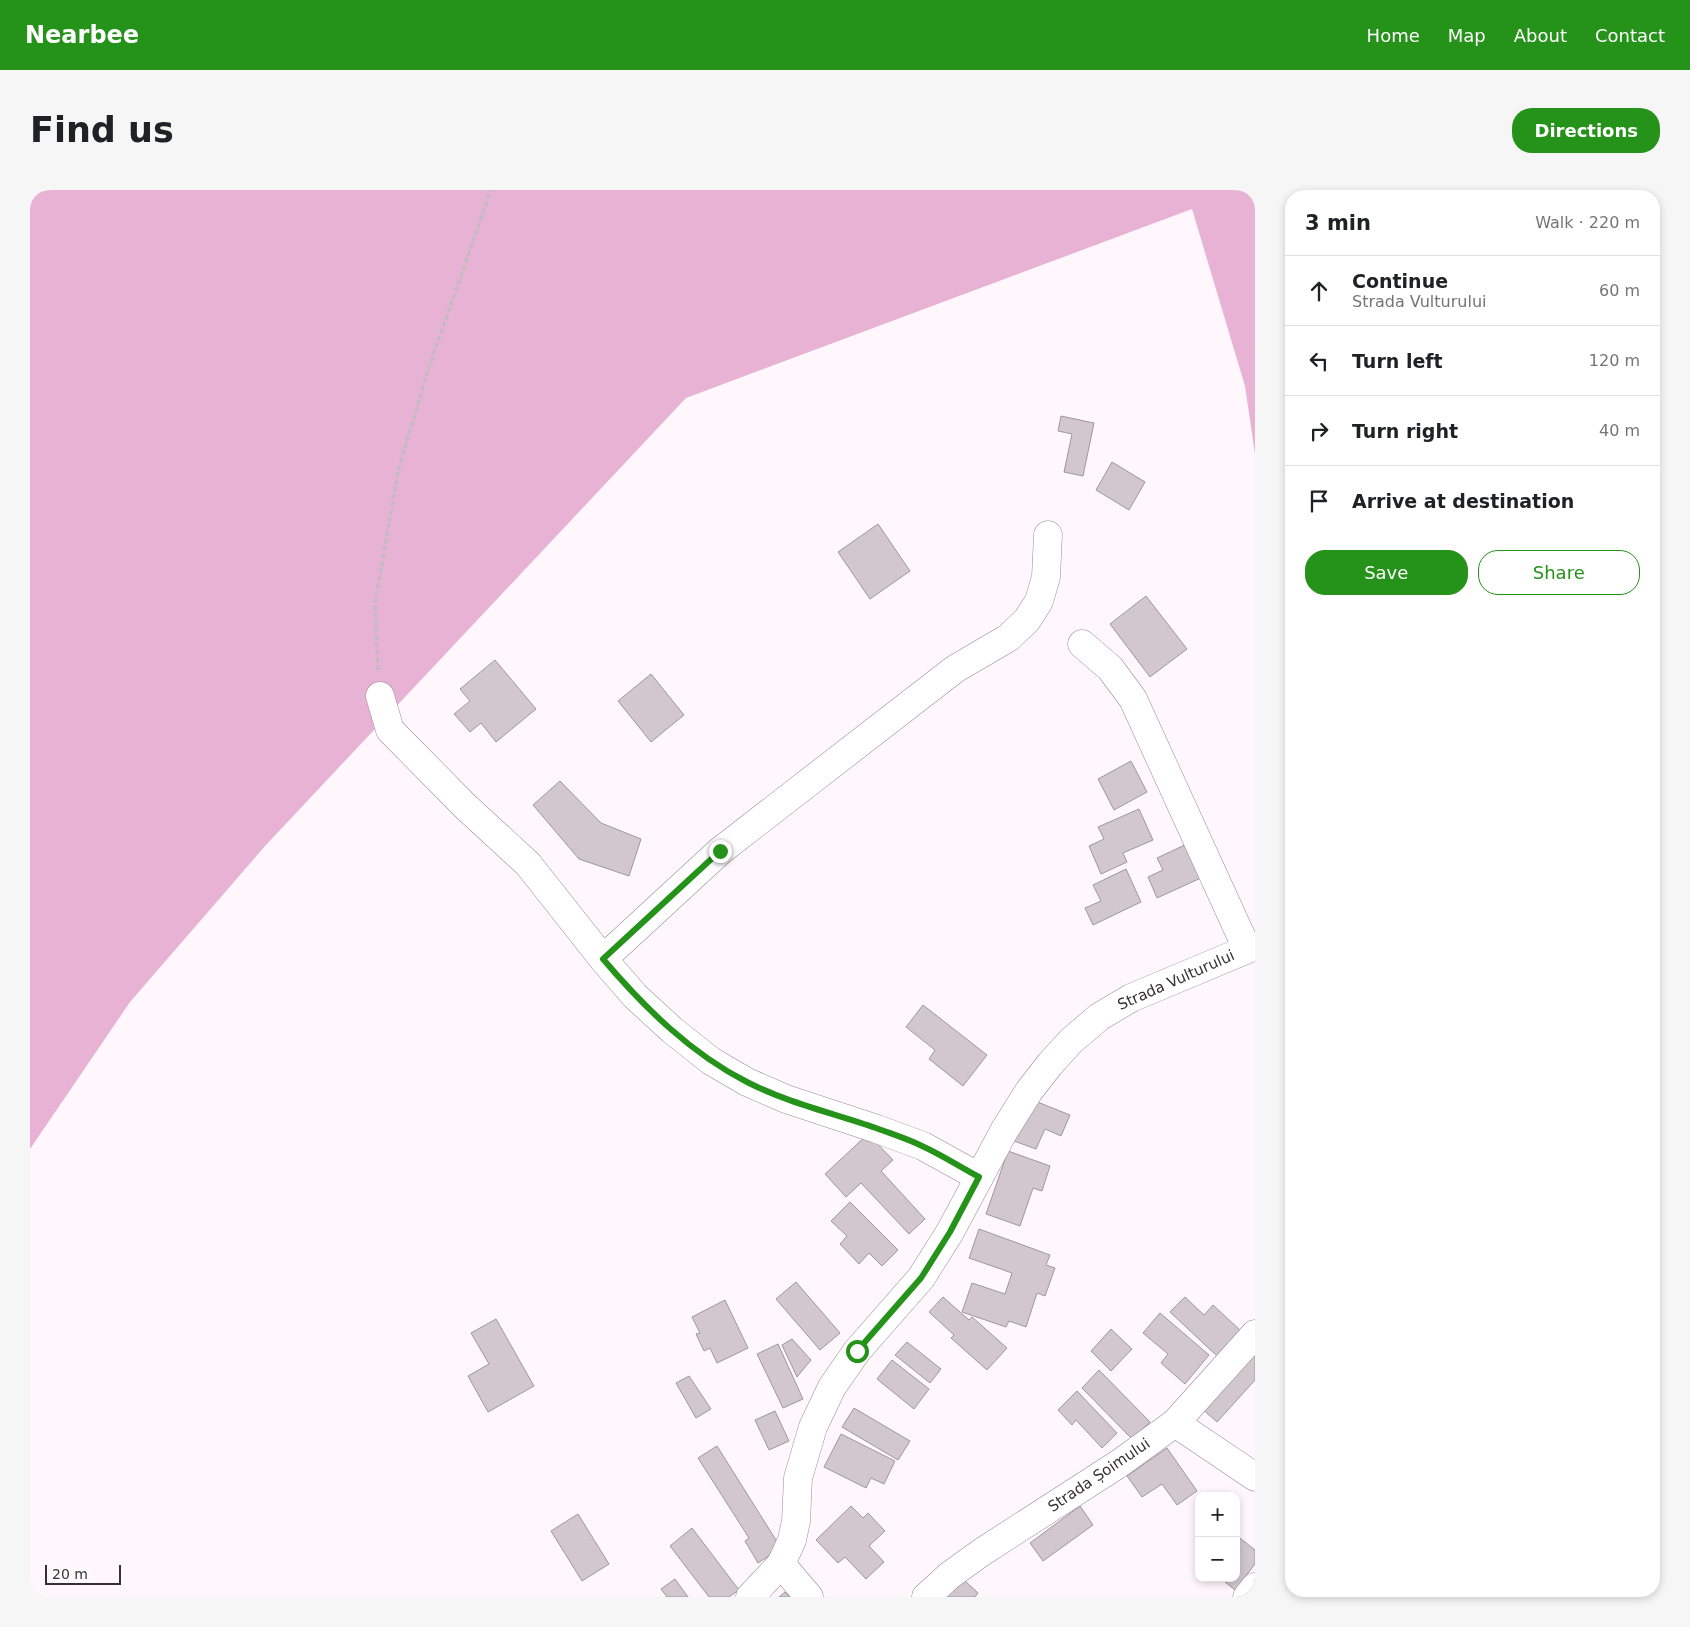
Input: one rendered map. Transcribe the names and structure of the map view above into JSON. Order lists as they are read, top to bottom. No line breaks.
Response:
{"streets":{"street":["Strada Vulturului","Strada Șoimului"]},"scale_bar":"20 m","page":{"header":"Nearbee","nav":["Home","Map","About","Contact"],"buttons":["Directions",["Save","Share"]],"title":"Find us","heading":["3 min","Walk · 220 m"],"list":[["Continue","Strada Vulturului","60 m"],["Turn left","120 m"],["Turn right","40 m"],"Arrive at destination"],"map_buttons":["+","−"],"scale":"20 m"}}
